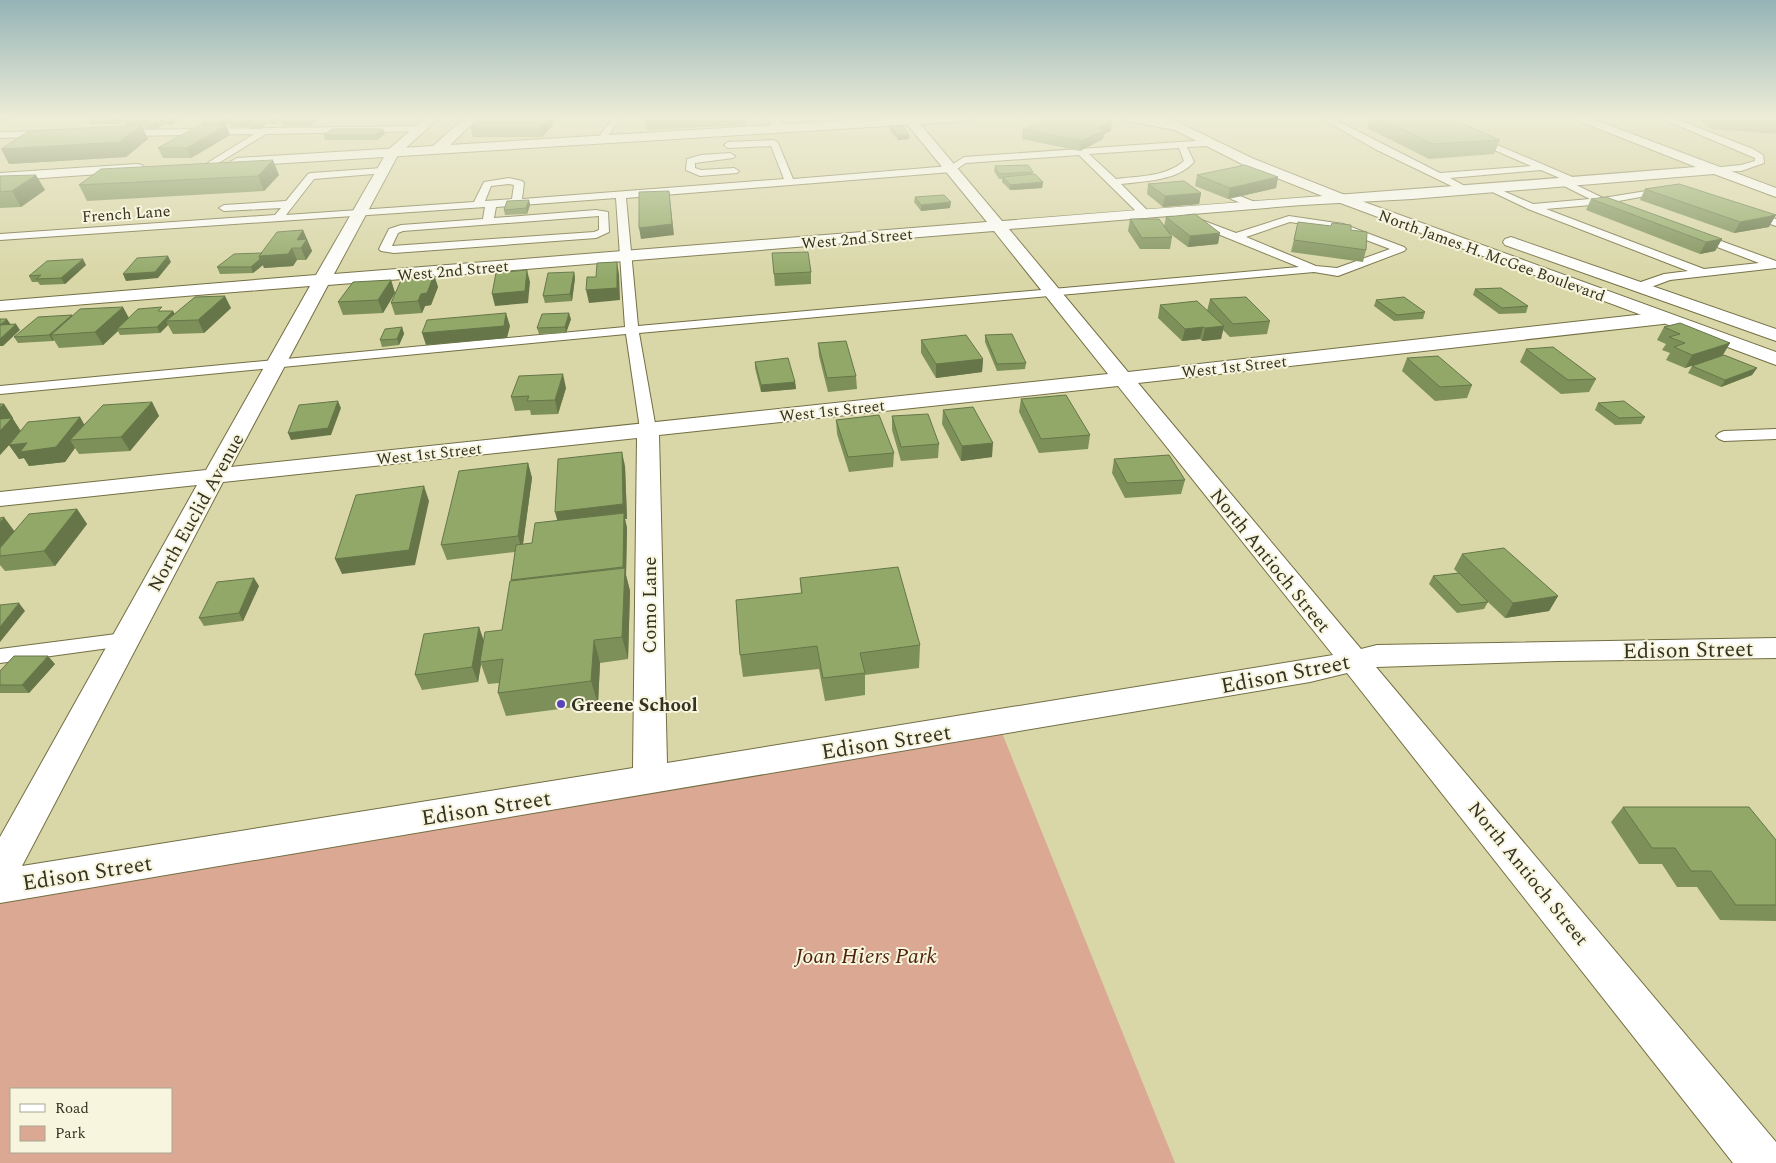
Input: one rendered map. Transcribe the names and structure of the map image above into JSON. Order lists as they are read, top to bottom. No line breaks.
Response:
{"streets":{"street":["West 2nd Street","North James H. McGee Boulevard","West 1st Street","North Euclid Avenue","North Antioch Street","Como Lane","Edison Street"],"lane":["French Lane"]},"crossings":[["French Lane","North Euclid Avenue"],["West 2nd Street","North James H. McGee Boulevard"],["West 2nd Street","North Euclid Avenue"],["West 2nd Street","North Antioch Street"],["North James H. McGee Boulevard","West 1st Street"],["West 1st Street","North Euclid Avenue"],["West 1st Street","North Antioch Street"],["West 1st Street","Como Lane"],["North Antioch Street","Edison Street"],["Como Lane","Edison Street"]],"parks":["Joan Hiers Park"],"places":["Greene School"],"legend":["Road","Park"]}
